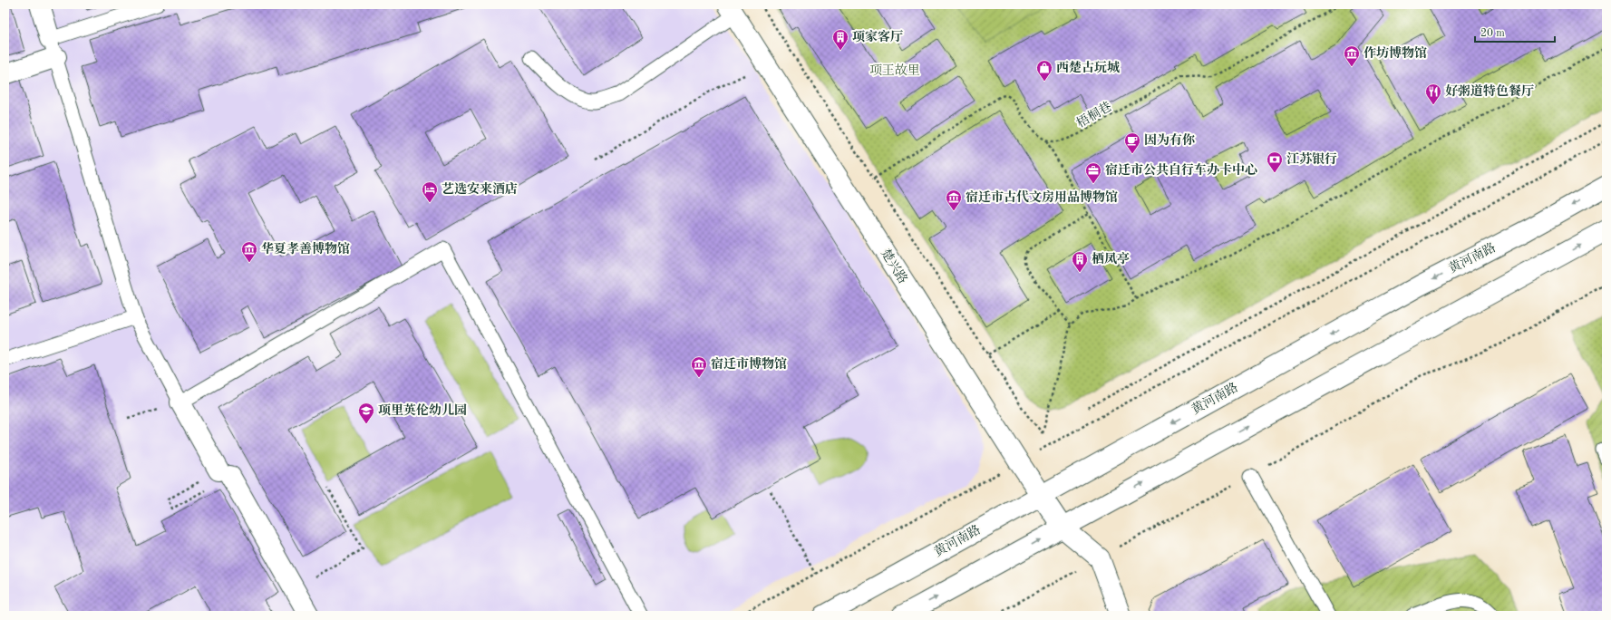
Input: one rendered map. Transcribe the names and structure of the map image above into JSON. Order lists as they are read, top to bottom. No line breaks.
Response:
{"streets":{"main road":["黄河南路","楚兴路"],"path":["梧桐巷"]},"crossings":[["黄河南路","楚兴路"]],"parks":["项王故里"],"places":{"building":["项家客厅","栖凤亭"],"museum":["作坊博物馆","宿迁市古代文房用品博物馆","华夏孝善博物馆","宿迁市博物馆"],"shop":["西楚古玩城"],"restaurant":["好粥道特色餐厅"],"cafe":["因为有你"],"bank":["江苏银行"],"office":["宿迁市公共自行车办卡中心"],"hotel":["艺选安来酒店"],"school or university":["项里英伦幼儿园"]},"scale_bar":"20 m"}
